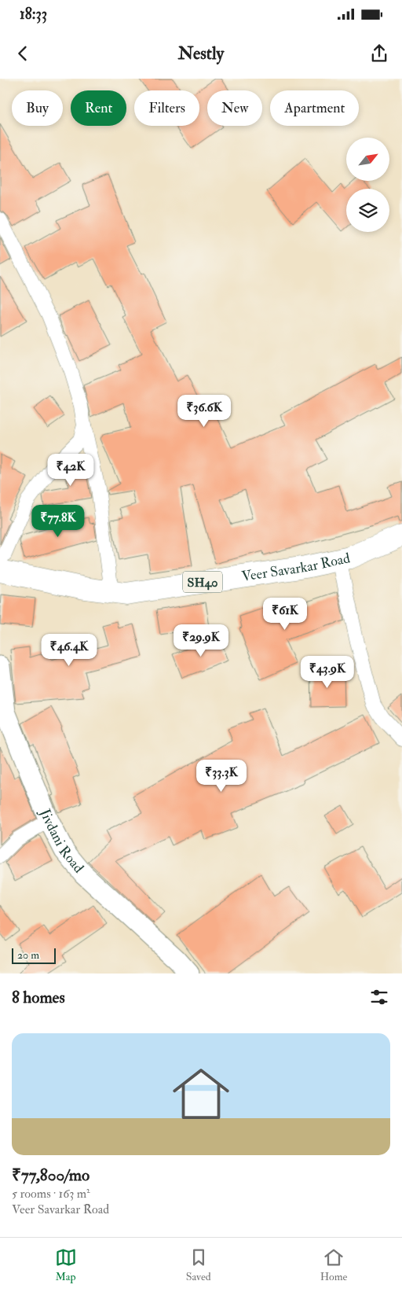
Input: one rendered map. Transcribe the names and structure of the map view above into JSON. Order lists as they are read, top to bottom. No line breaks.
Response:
{"streets":{"main road":["Veer Savarkar Road","SH40","Jivdani Road"]},"scale_bar":"20 m","north":"top right","page":{"status":"18:33","header":"Nestly","chip":["Buy","Rent","Filters","New","Apartment"],"price":["₹36.6K","₹42K","₹77.8K","₹61K","₹29.9K","₹46.4K","₹43.9K","₹33.3K"],"scale":"20 m","heading":"8 homes","list":[{"name":"₹77,800/mo","note":"5 rooms · 163 m² · Veer Savarkar Road"}],"tabs":["Map","Saved","Home"]}}
